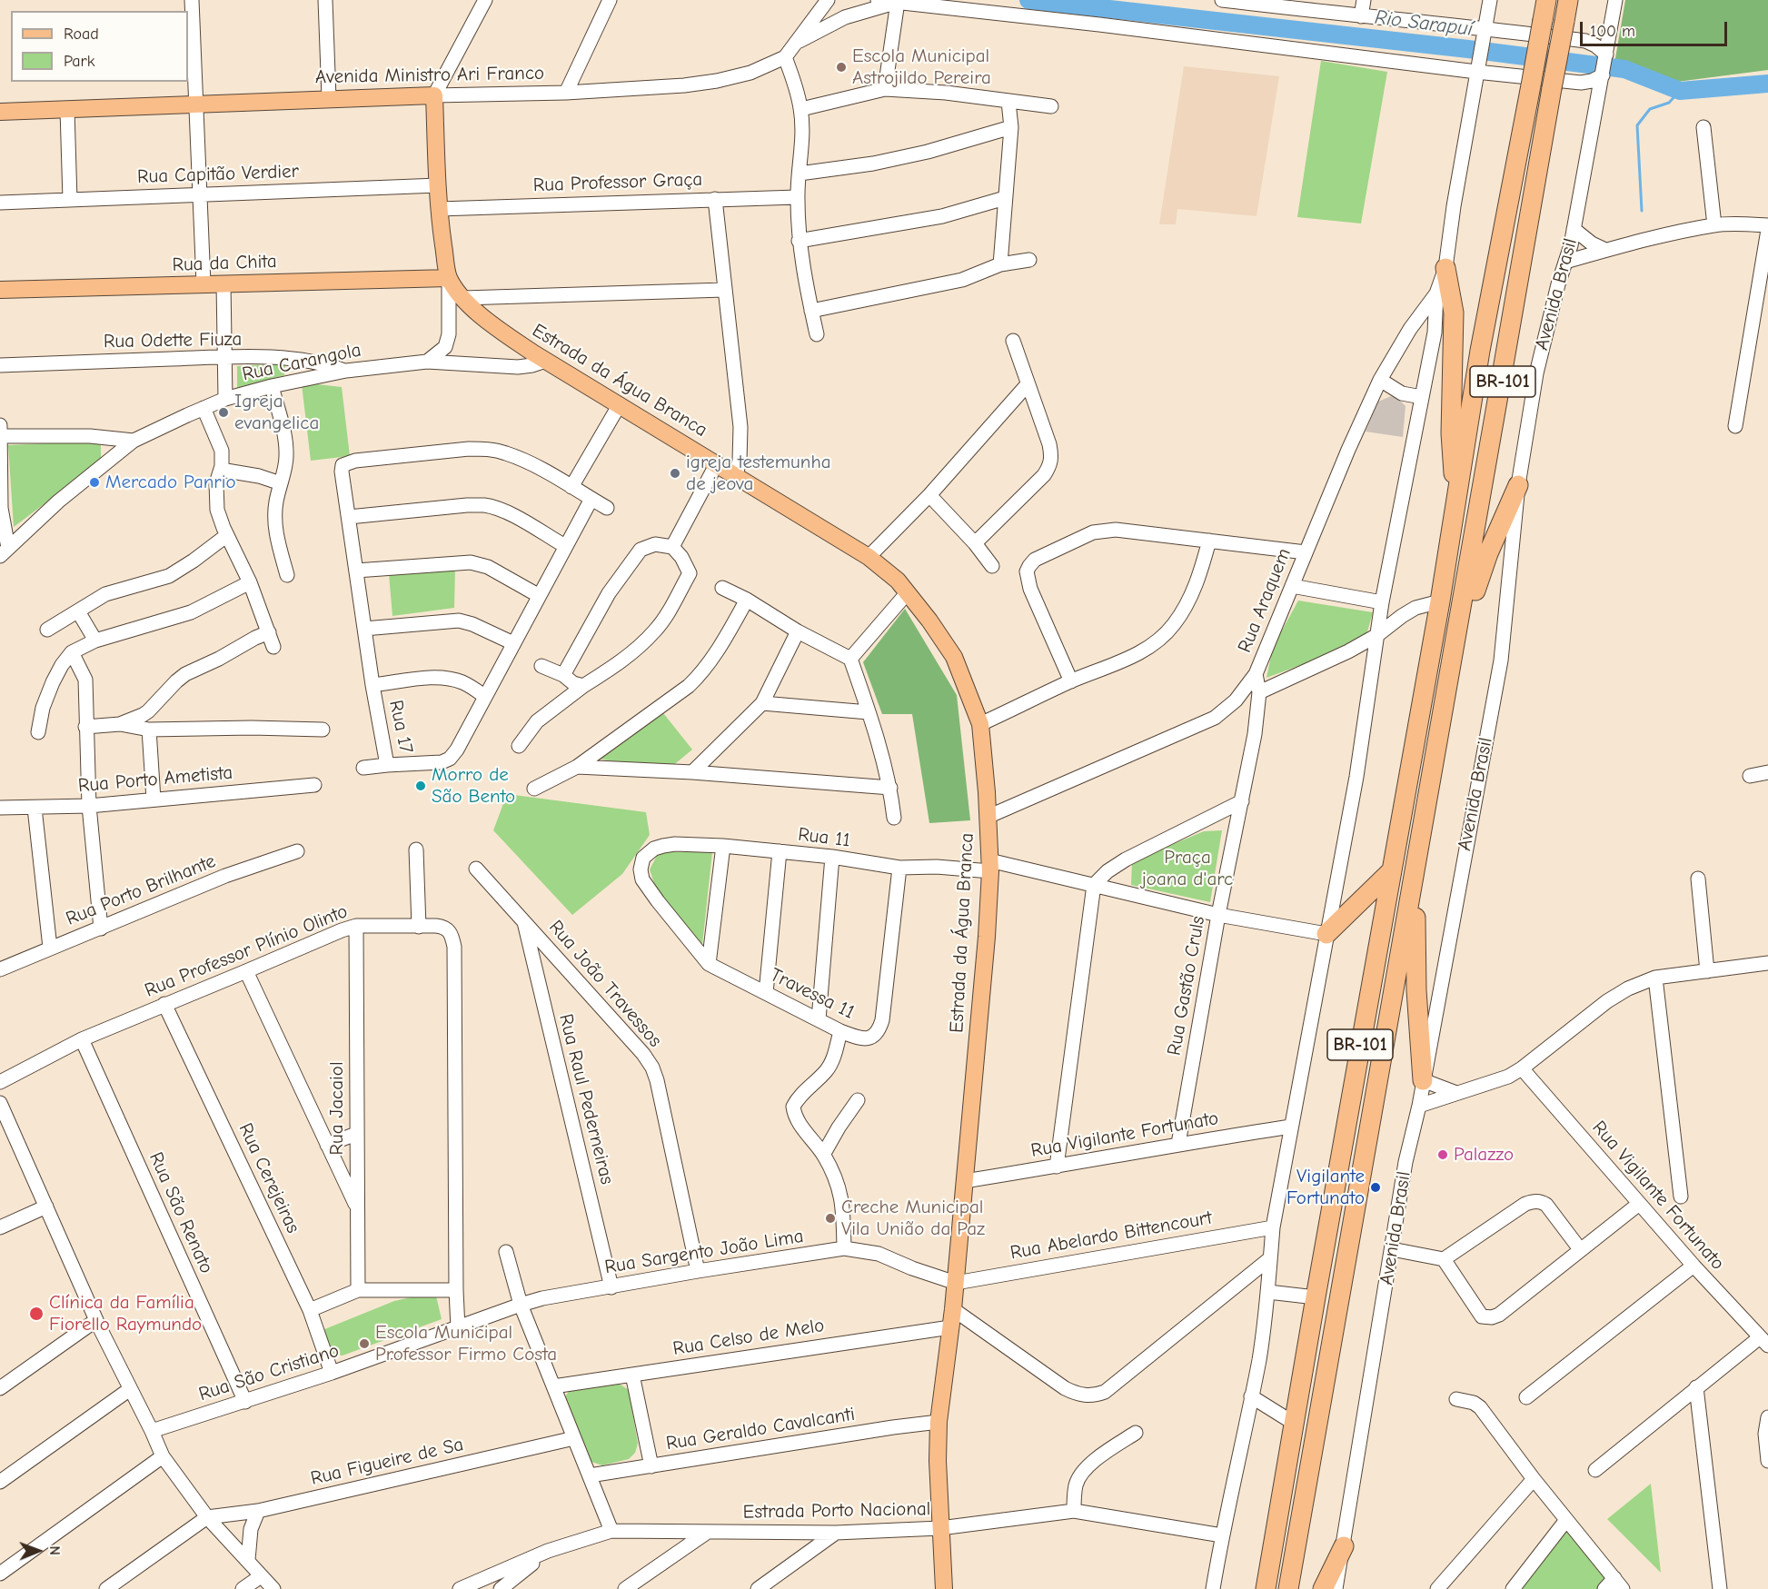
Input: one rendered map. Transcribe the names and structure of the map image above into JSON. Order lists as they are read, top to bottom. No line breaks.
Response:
{"streets":{"highway":["Avenida Brasil","BR-101"],"main road":["Avenida Ministro Ari Franco","Rua da Chita","Estrada da Água Branca"],"street":["Rua Capitão Verdier","Rua Professor Graça","Rua Odette Fiuza","Rua Carangola","Rua Araquem","Rua 17","Rua Porto Ametista","Rua 11","Rua Porto Brilhante","Rua Professor Plínio Olinto","Rua João Travessos","Rua Gastão Cruls","Travessa 11","Rua Raul Pederneiras","Rua Jacaiol","Rua Vigilante Fortunato","Rua Cerejeiras","Rua São Renato","Rua Abelardo Bittencourt","Rua Sargento João Lima","Rua Celso de Melo","Rua São Cristiano","Rua Geraldo Cavalcanti","Rua Figueire de Sa","Estrada Porto Nacional"]},"crossings":[["Avenida Ministro Ari Franco","Estrada da Água Branca"],["Rua Capitão Verdier","Estrada da Água Branca"],["Rua Professor Graça","Estrada da Água Branca"],["Rua da Chita","Estrada da Água Branca"],["Rua Odette Fiuza","Rua Carangola"],["Rua Carangola","Estrada da Água Branca"],["Estrada da Água Branca","Rua Araquem"],["Estrada da Água Branca","Rua 11"],["Estrada da Água Branca","Rua Vigilante Fortunato"],["Estrada da Água Branca","Rua Abelardo Bittencourt"],["Estrada da Água Branca","Rua Sargento João Lima"],["Estrada da Água Branca","Rua Celso de Melo"],["Estrada da Água Branca","Rua Geraldo Cavalcanti"],["Estrada da Água Branca","Estrada Porto Nacional"],["Rua Araquem","Rua Gastão Cruls"],["Rua 11","Rua Gastão Cruls"],["Rua 11","Travessa 11"],["Rua Professor Plínio Olinto","Rua Jacaiol"],["Rua Professor Plínio Olinto","Rua Cerejeiras"],["Rua Professor Plínio Olinto","Rua São Renato"],["Rua Professor Plínio Olinto","Rua São Cristiano"],["Rua João Travessos","Rua Raul Pederneiras"],["Rua João Travessos","Rua Sargento João Lima"],["Rua Gastão Cruls","Rua Vigilante Fortunato"],["Rua Raul Pederneiras","Rua Sargento João Lima"],["Rua Cerejeiras","Rua São Cristiano"],["Rua São Renato","Rua São Cristiano"],["Rua Abelardo Bittencourt","Rua Sargento João Lima"],["Rua Sargento João Lima","Rua São Cristiano"]],"water":["Rio Sarapuí"],"parks":["Praça joana d'arc"],"places":["Escola Municipal Astrojildo Pereira","Igreja evangelica","igreja testemunha de jeova","Mercado Panrio","Morro de São Bento","Palazzo","Vigilante Fortunato","Creche Municipal Vila União da Paz","Clínica da Família Fiorello Raymundo","Escola Municipal Professor Firmo Costa"],"legend":["Road","Park"],"scale_bar":"100 m","north":"right"}
